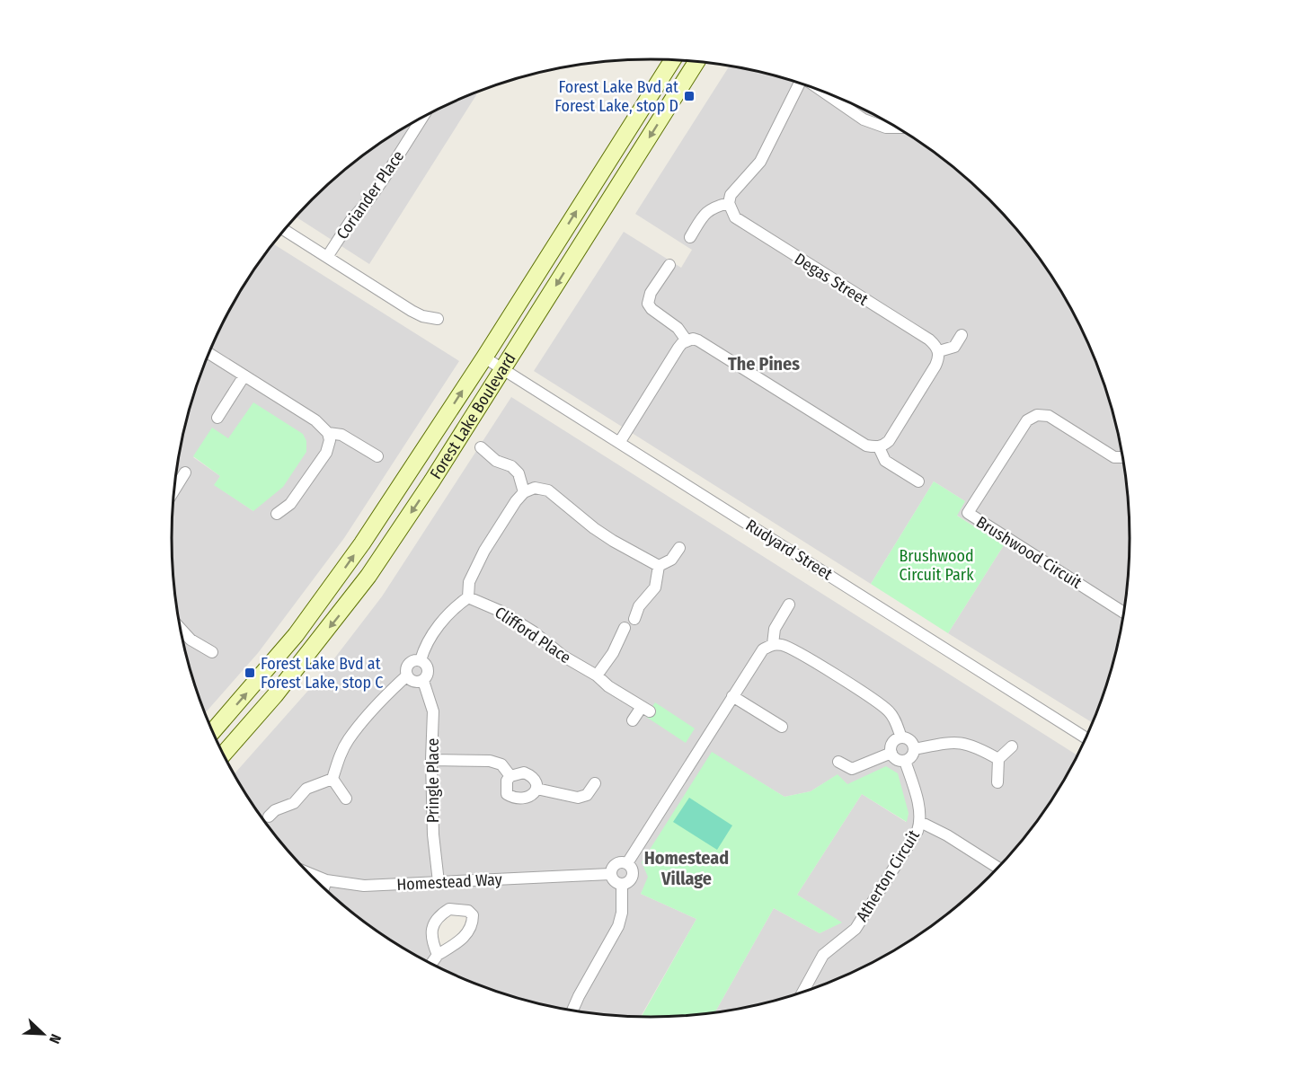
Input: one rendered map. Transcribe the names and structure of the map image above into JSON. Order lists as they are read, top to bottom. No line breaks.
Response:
{"streets":{"main road":["Forest Lake Boulevard"],"street":["Coriander Place","Degas Street","Rudyard Street","Brushwood Circuit","Clifford Place","Pringle Place","Atherton Circuit","Homestead Way"]},"crossings":[["Forest Lake Boulevard","Rudyard Street"],["Pringle Place","Homestead Way"]],"districts":["The Pines","Homestead Village"],"parks":["Brushwood Circuit Park"],"places":{"transit":["Forest Lake Bvd at Forest Lake, stop D","Forest Lake Bvd at Forest Lake, stop C"]},"north":"bottom right"}
